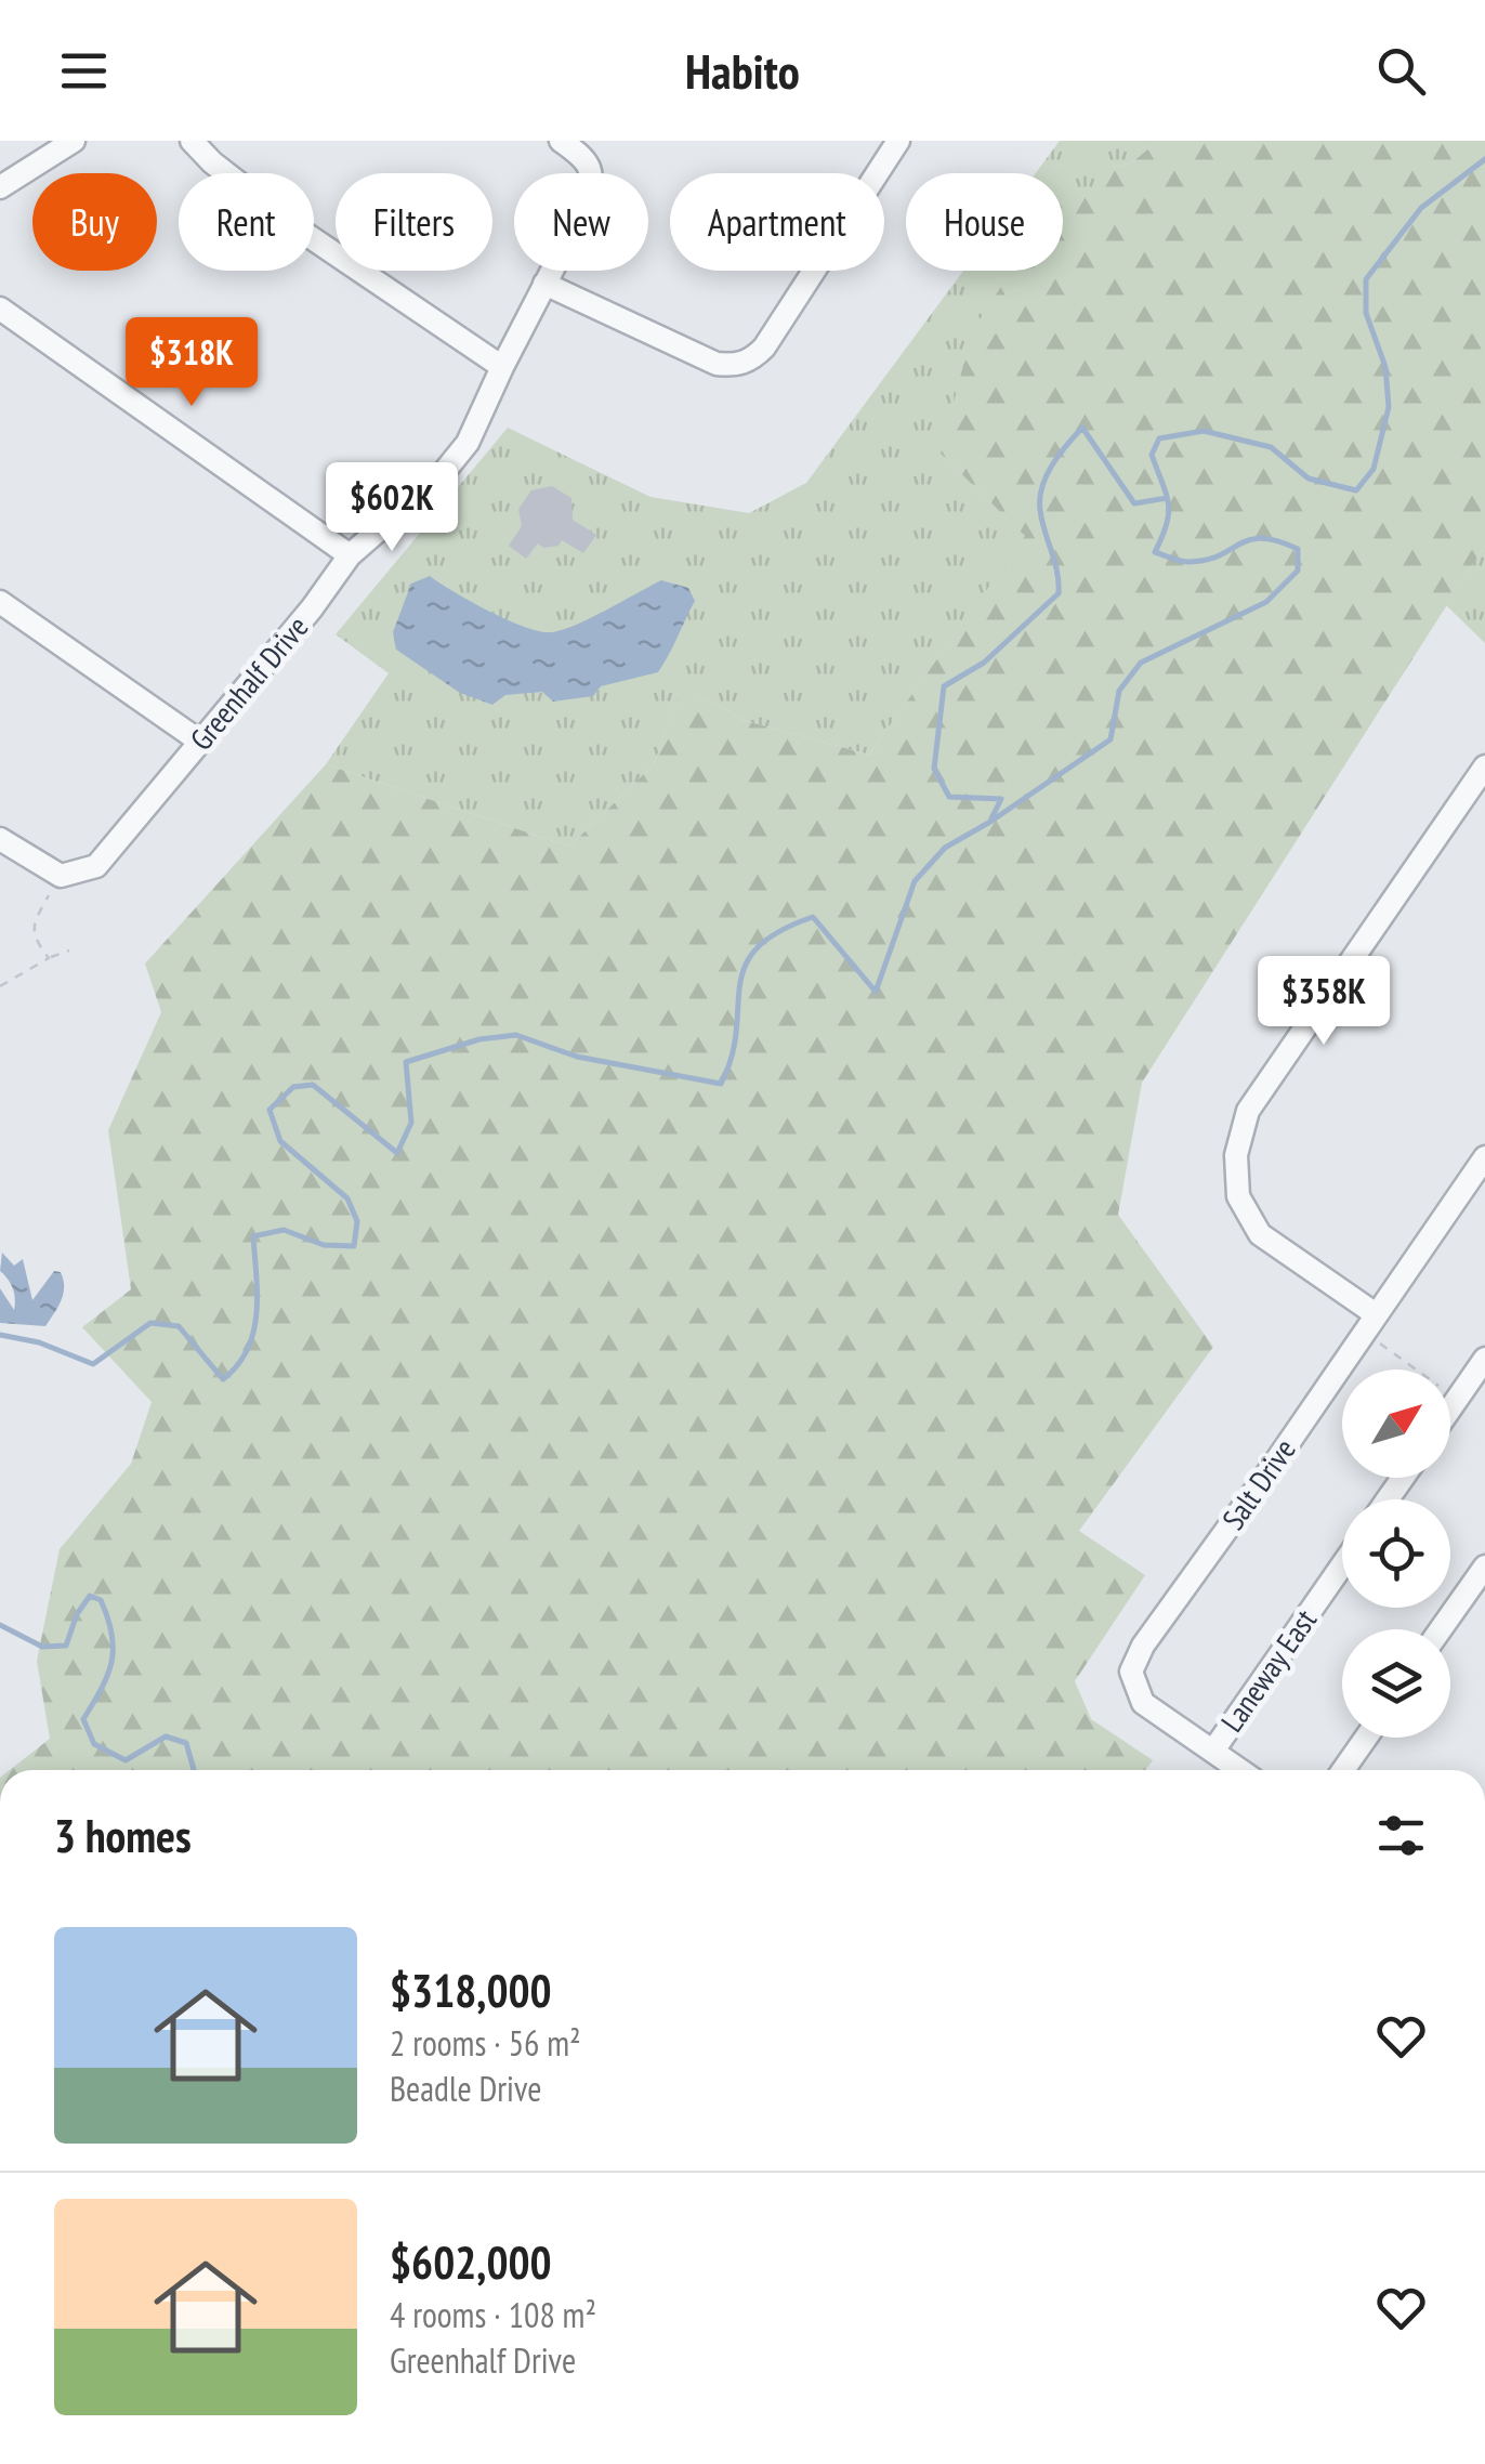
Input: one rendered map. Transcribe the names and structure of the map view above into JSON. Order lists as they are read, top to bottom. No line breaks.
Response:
{"streets":{"street":["Greenhalf Drive","Salt Drive","Laneway East"]},"crossings":[["Salt Drive","Laneway East"]],"north":"top right","page":{"header":"Habito","chip":["Buy","Rent","Filters","New","Apartment","House"],"price":["$318K","$602K","$358K"],"heading":"3 homes","list":[{"name":"$318,000","note":"2 rooms · 56 m² · Beadle Drive"},{"name":"$602,000","note":"4 rooms · 108 m² · Greenhalf Drive"}]}}
